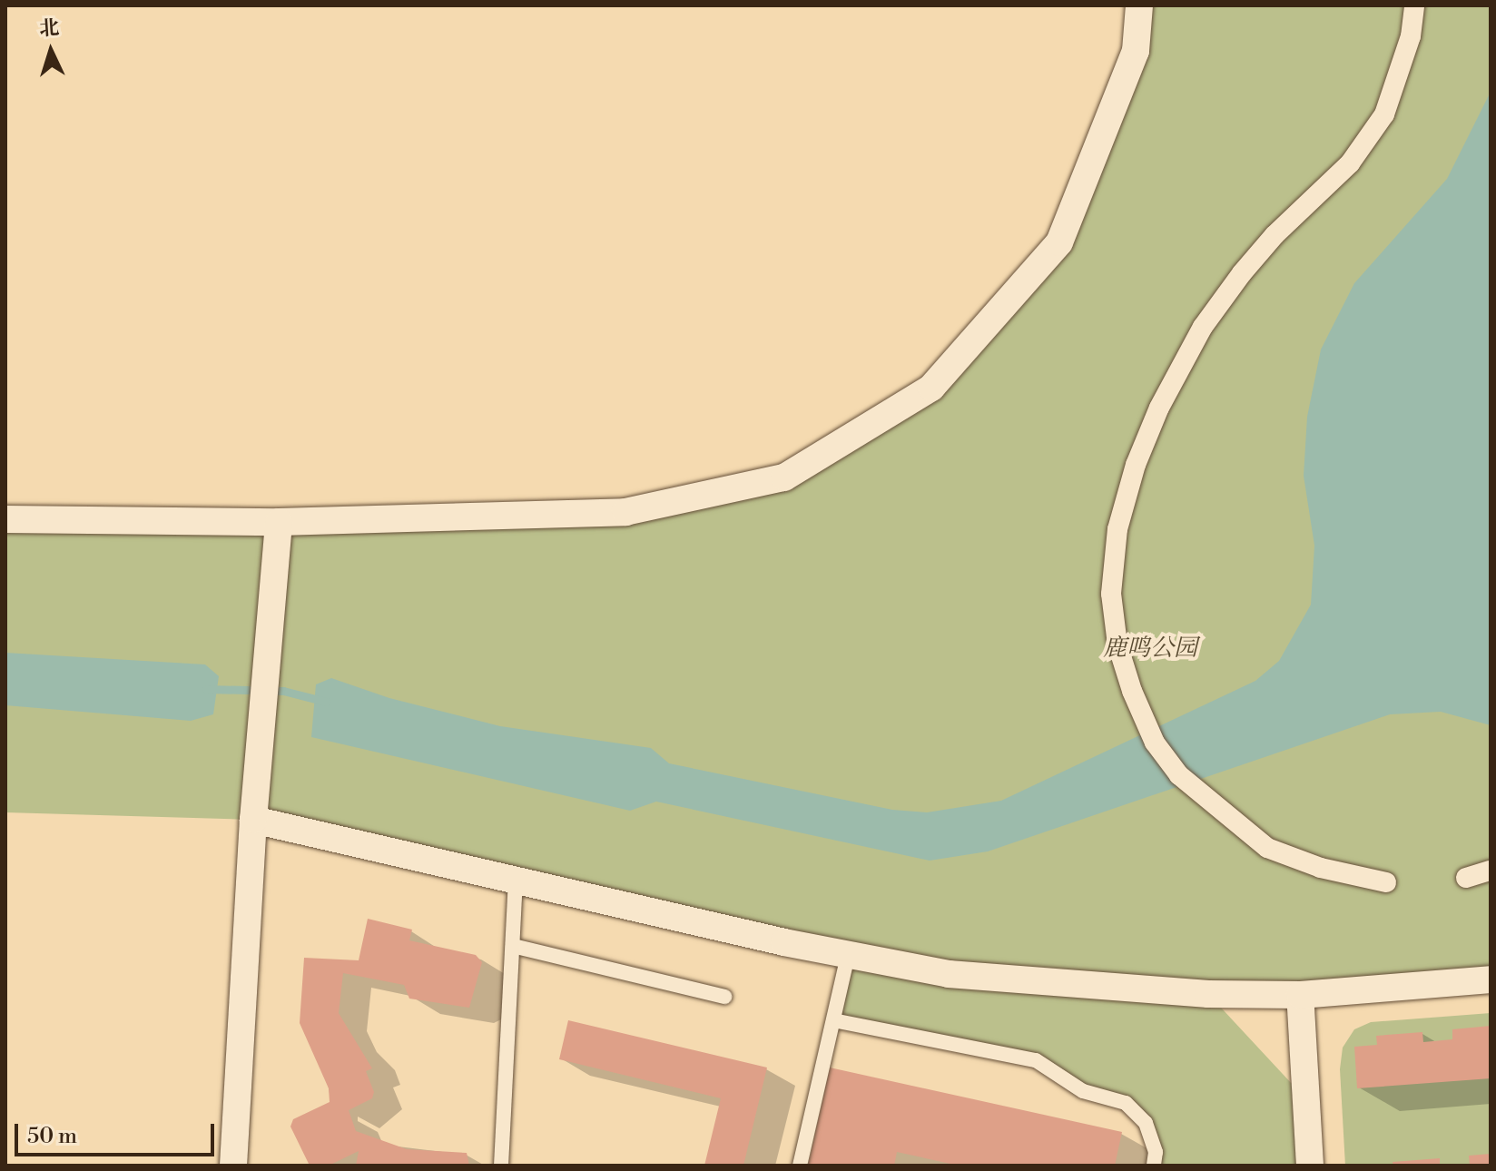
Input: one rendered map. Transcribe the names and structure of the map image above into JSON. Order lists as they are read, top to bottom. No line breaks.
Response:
{"parks":["鹿鸣公园"],"scale_bar":"50 m","north":"top"}
